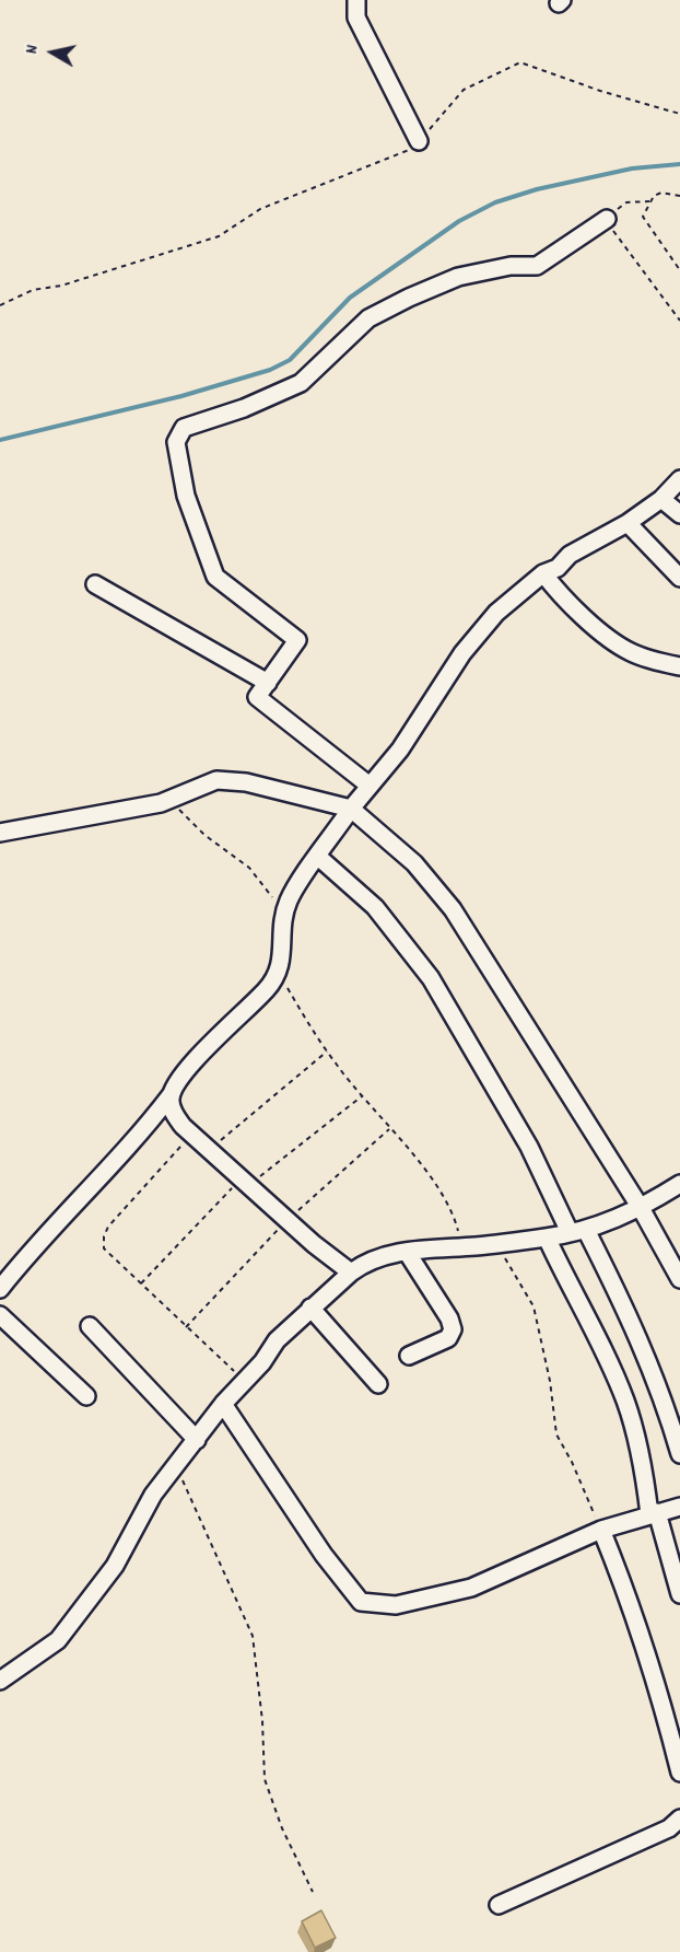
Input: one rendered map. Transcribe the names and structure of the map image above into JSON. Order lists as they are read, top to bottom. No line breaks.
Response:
{"north":"left"}
